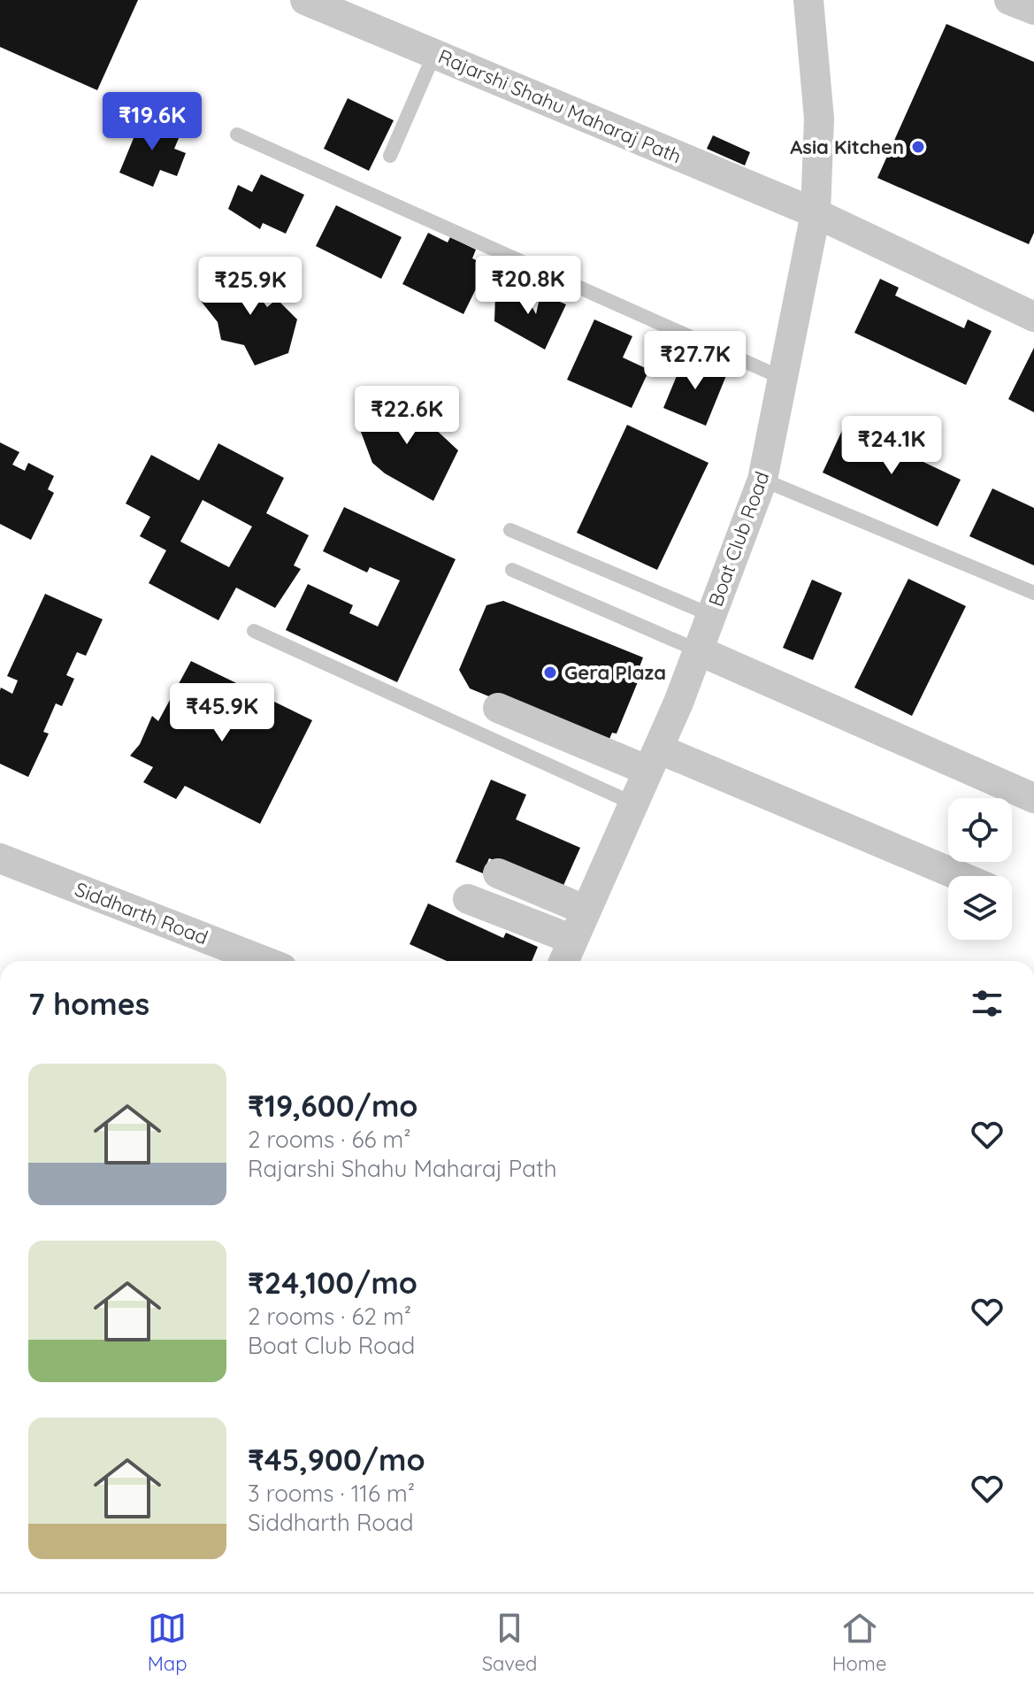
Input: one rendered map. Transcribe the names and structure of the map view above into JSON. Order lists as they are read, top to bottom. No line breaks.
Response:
{"streets":{"street":["Rajarshi Shahu Maharaj Path","Boat Club Road","Siddharth Road"]},"crossings":[["Rajarshi Shahu Maharaj Path","Boat Club Road"]],"places":["Asia Kitchen","Gera Plaza"],"page":{"price":["₹19.6K","₹20.8K","₹25.9K","₹27.7K","₹22.6K","₹24.1K","₹45.9K"],"heading":"7 homes","list":[{"name":"₹19,600/mo","note":"2 rooms · 66 m² · Rajarshi Shahu Maharaj Path"},{"name":"₹24,100/mo","note":"2 rooms · 62 m² · Boat Club Road"},{"name":"₹45,900/mo","note":"3 rooms · 116 m² · Siddharth Road"}],"tabs":["Map","Saved","Home"]}}
